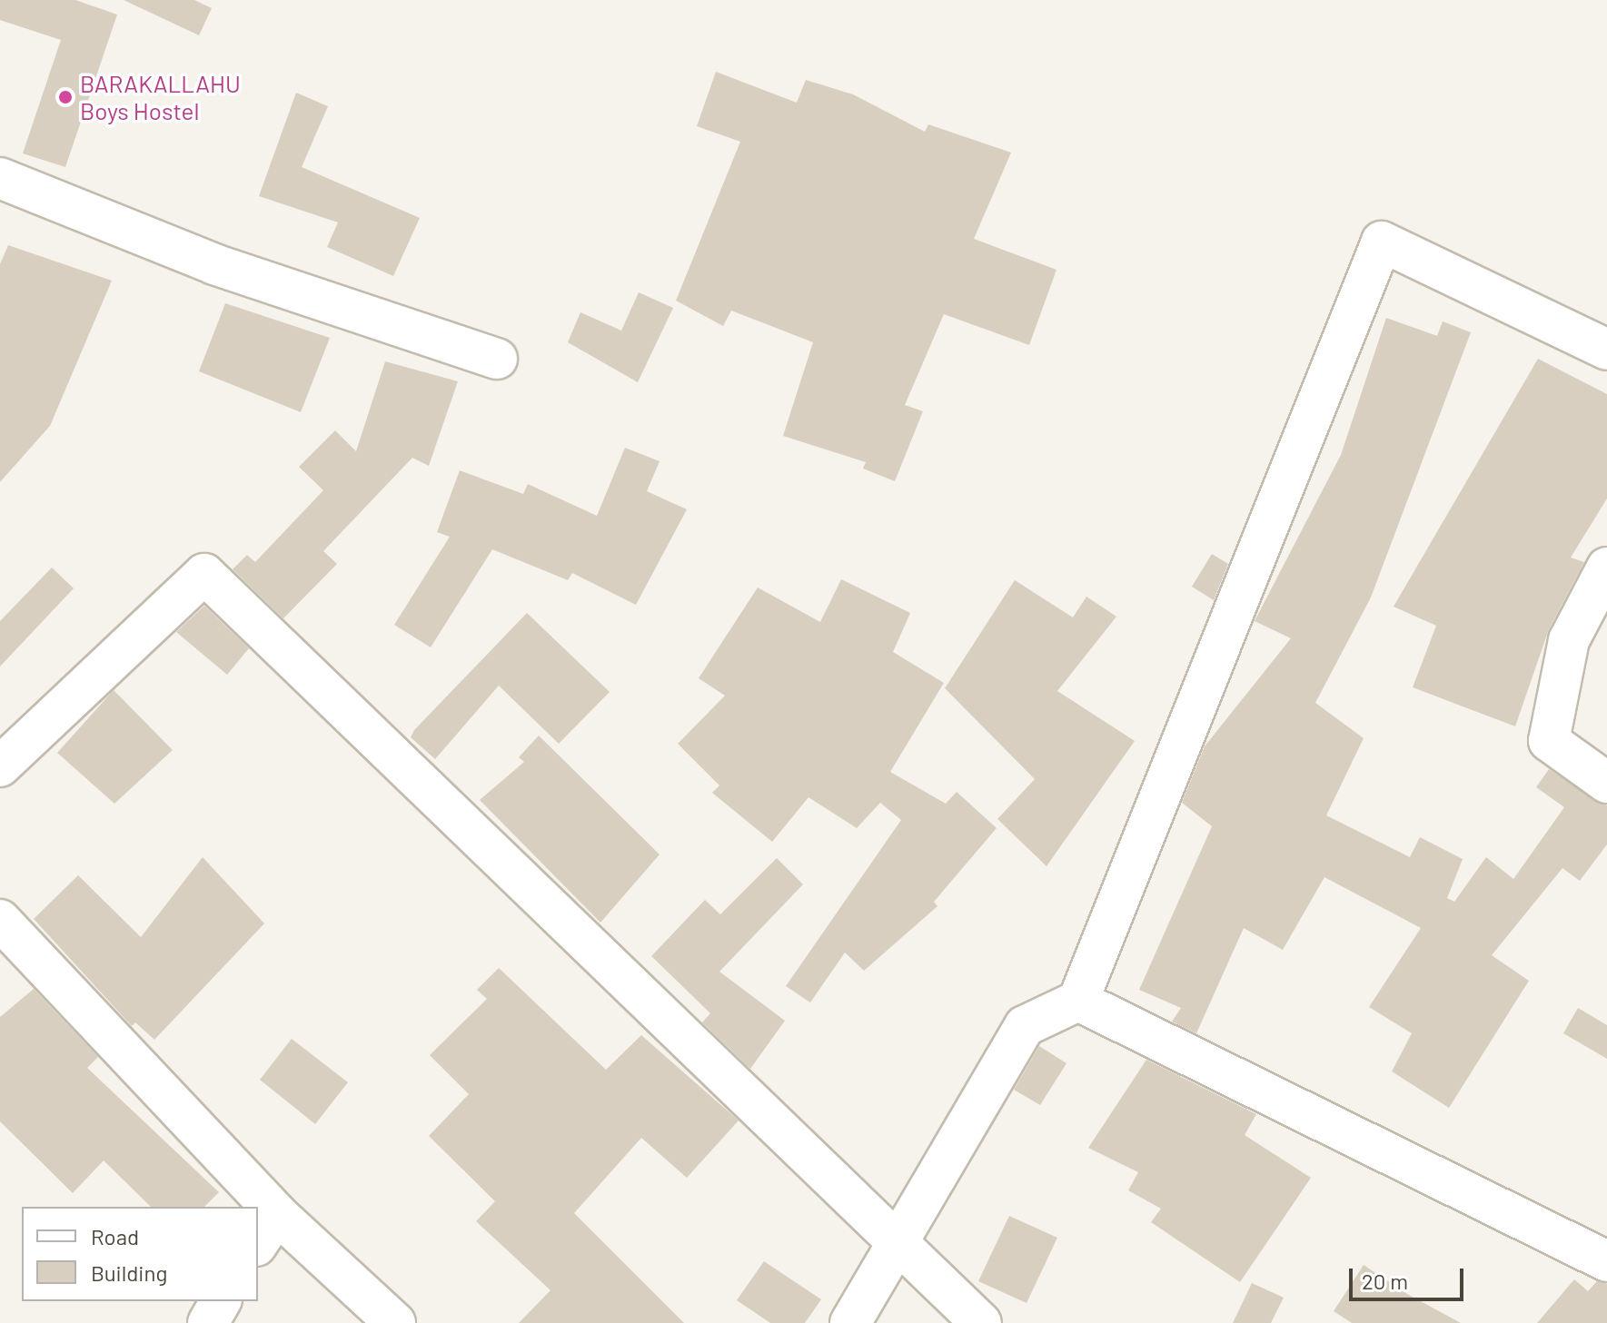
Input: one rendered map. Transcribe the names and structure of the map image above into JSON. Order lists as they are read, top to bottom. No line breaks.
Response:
{"places":["BARAKALLAHU Boys Hostel"],"legend":["Road","Building"],"scale_bar":"20 m"}
